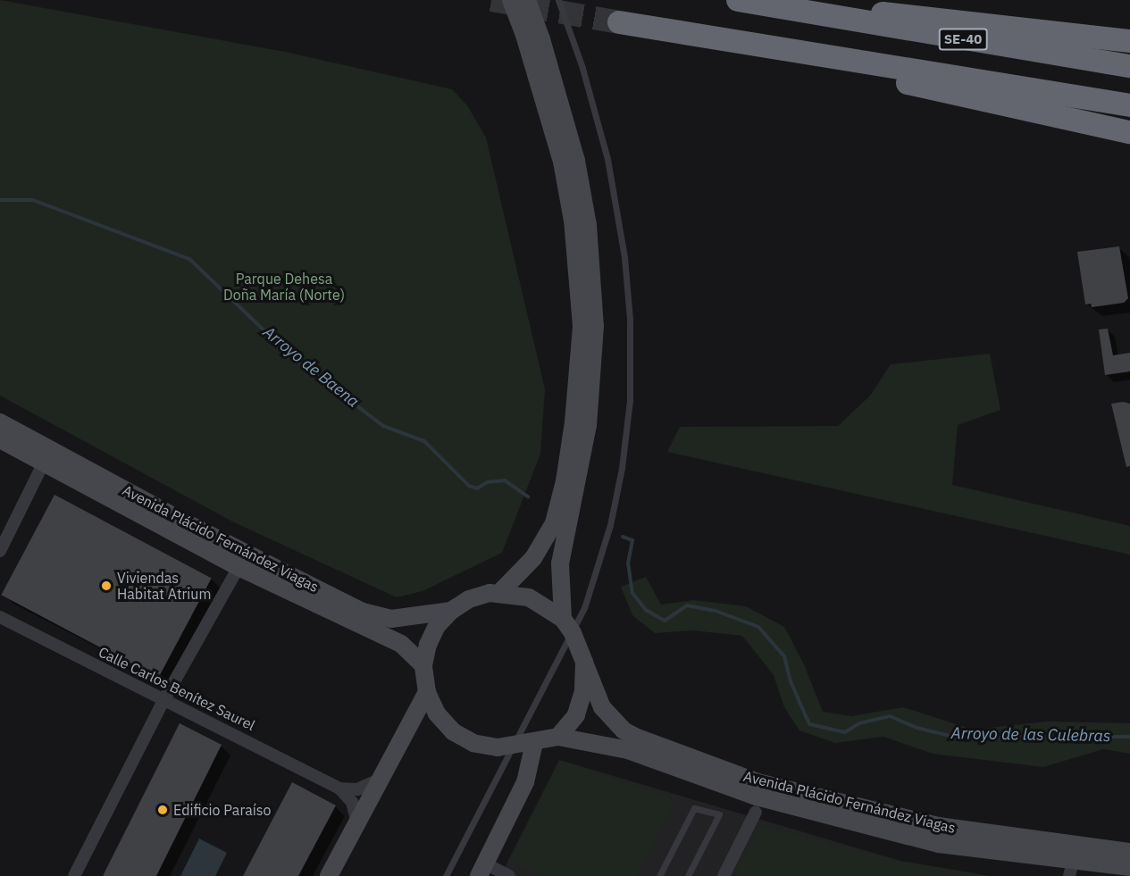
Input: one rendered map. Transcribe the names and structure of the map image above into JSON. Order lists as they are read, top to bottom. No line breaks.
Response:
{"streets":{"highway":["SE-40"],"main road":["Avenida Plácido Fernández Viagas"],"street":["Calle Carlos Benítez Saurel"]},"water":["Arroyo de Baena","Arroyo de las Culebras"],"parks":["Parque Dehesa Doña María (Norte)"],"places":["Viviendas Habitat Atrium","Edificio Paraíso"]}
